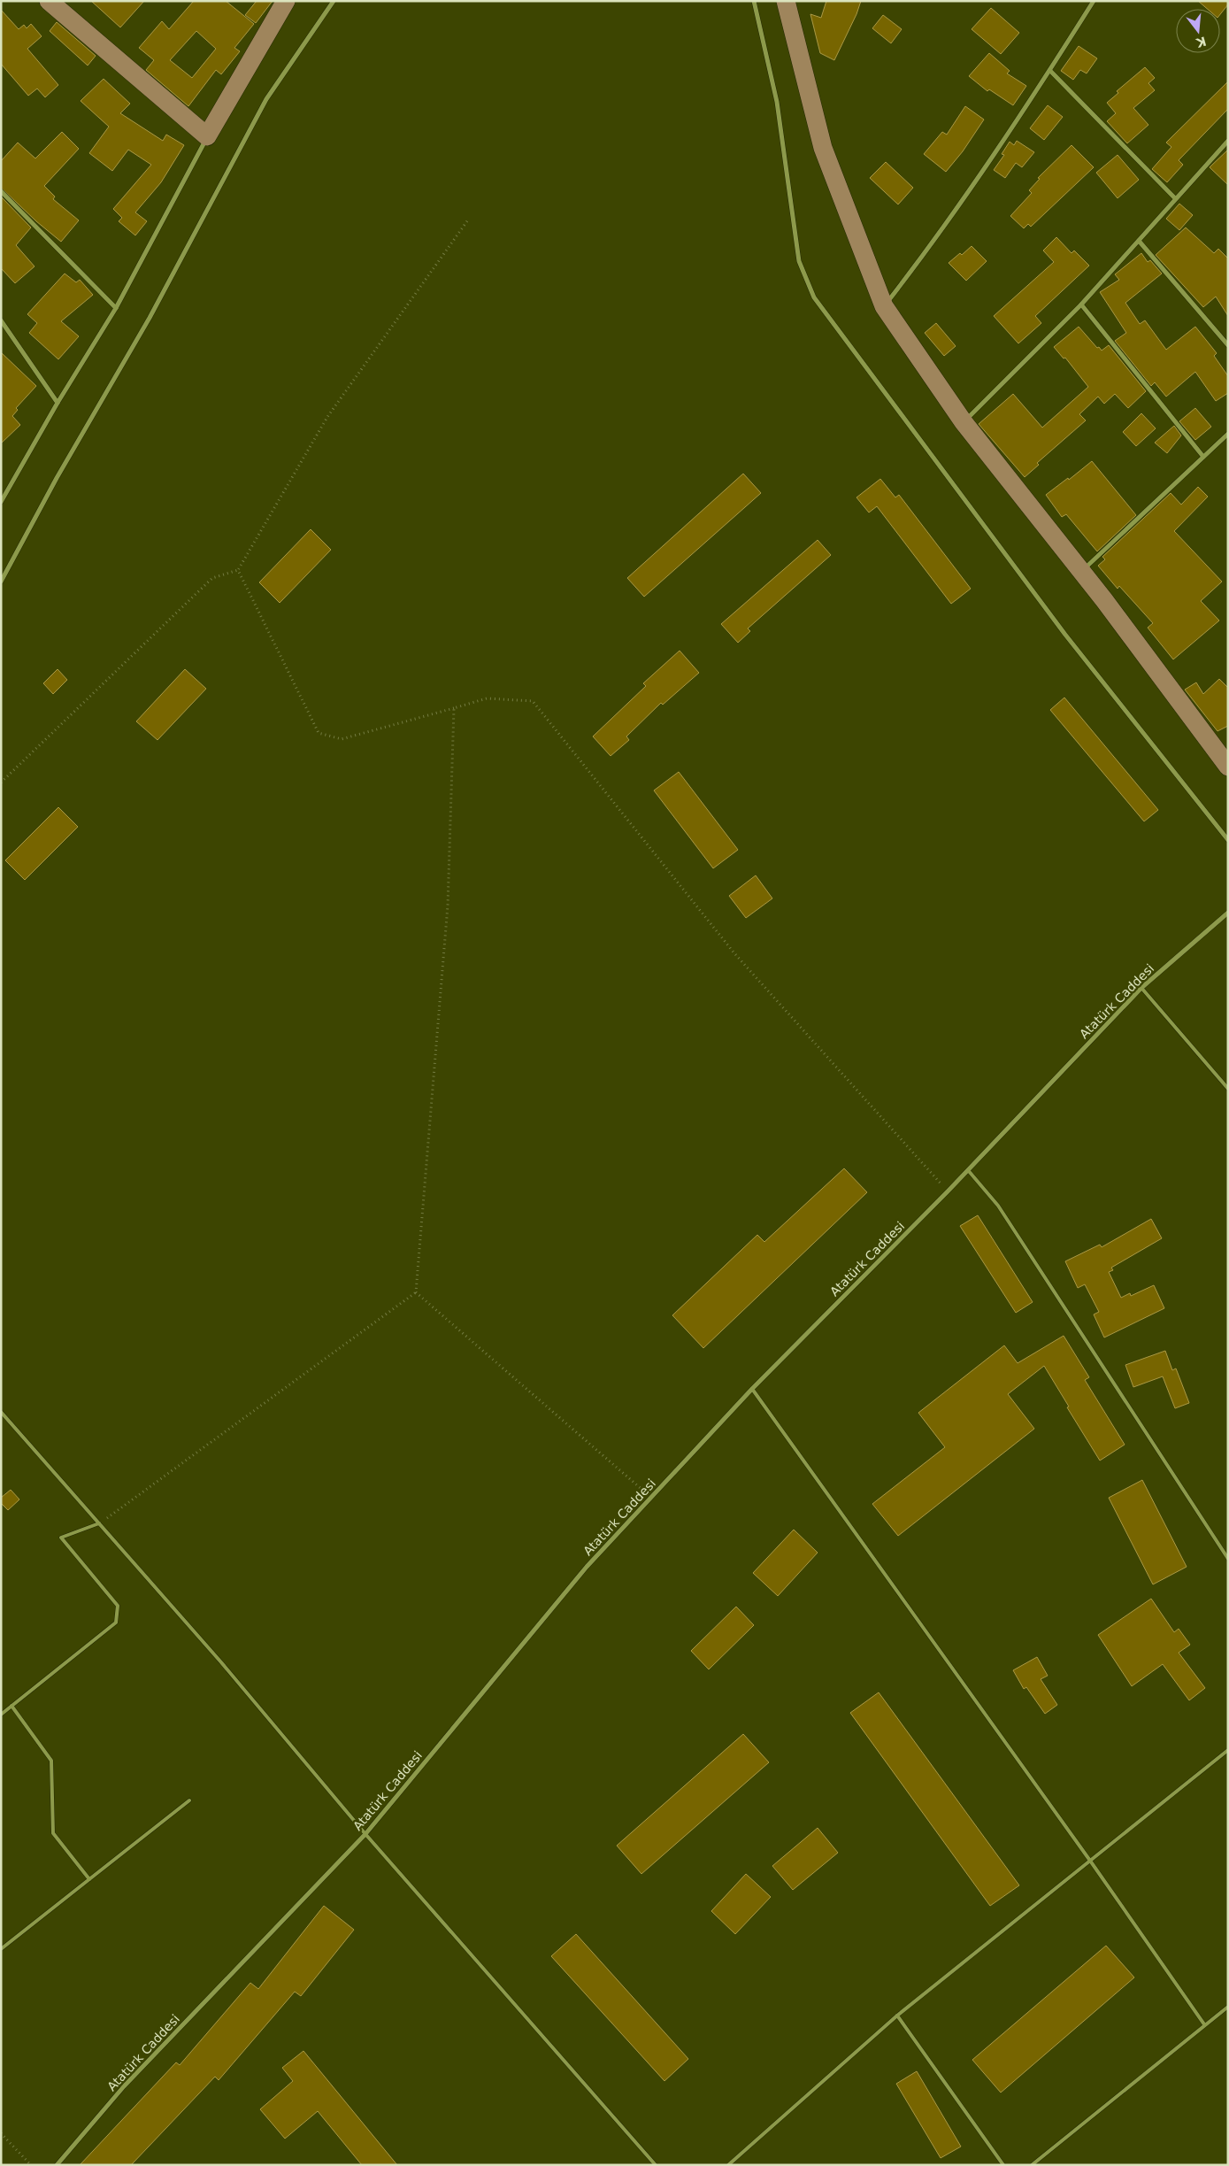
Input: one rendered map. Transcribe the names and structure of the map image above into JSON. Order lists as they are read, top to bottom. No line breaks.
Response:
{"streets":{"street":["Atatürk Caddesi"]},"north":"bottom"}
